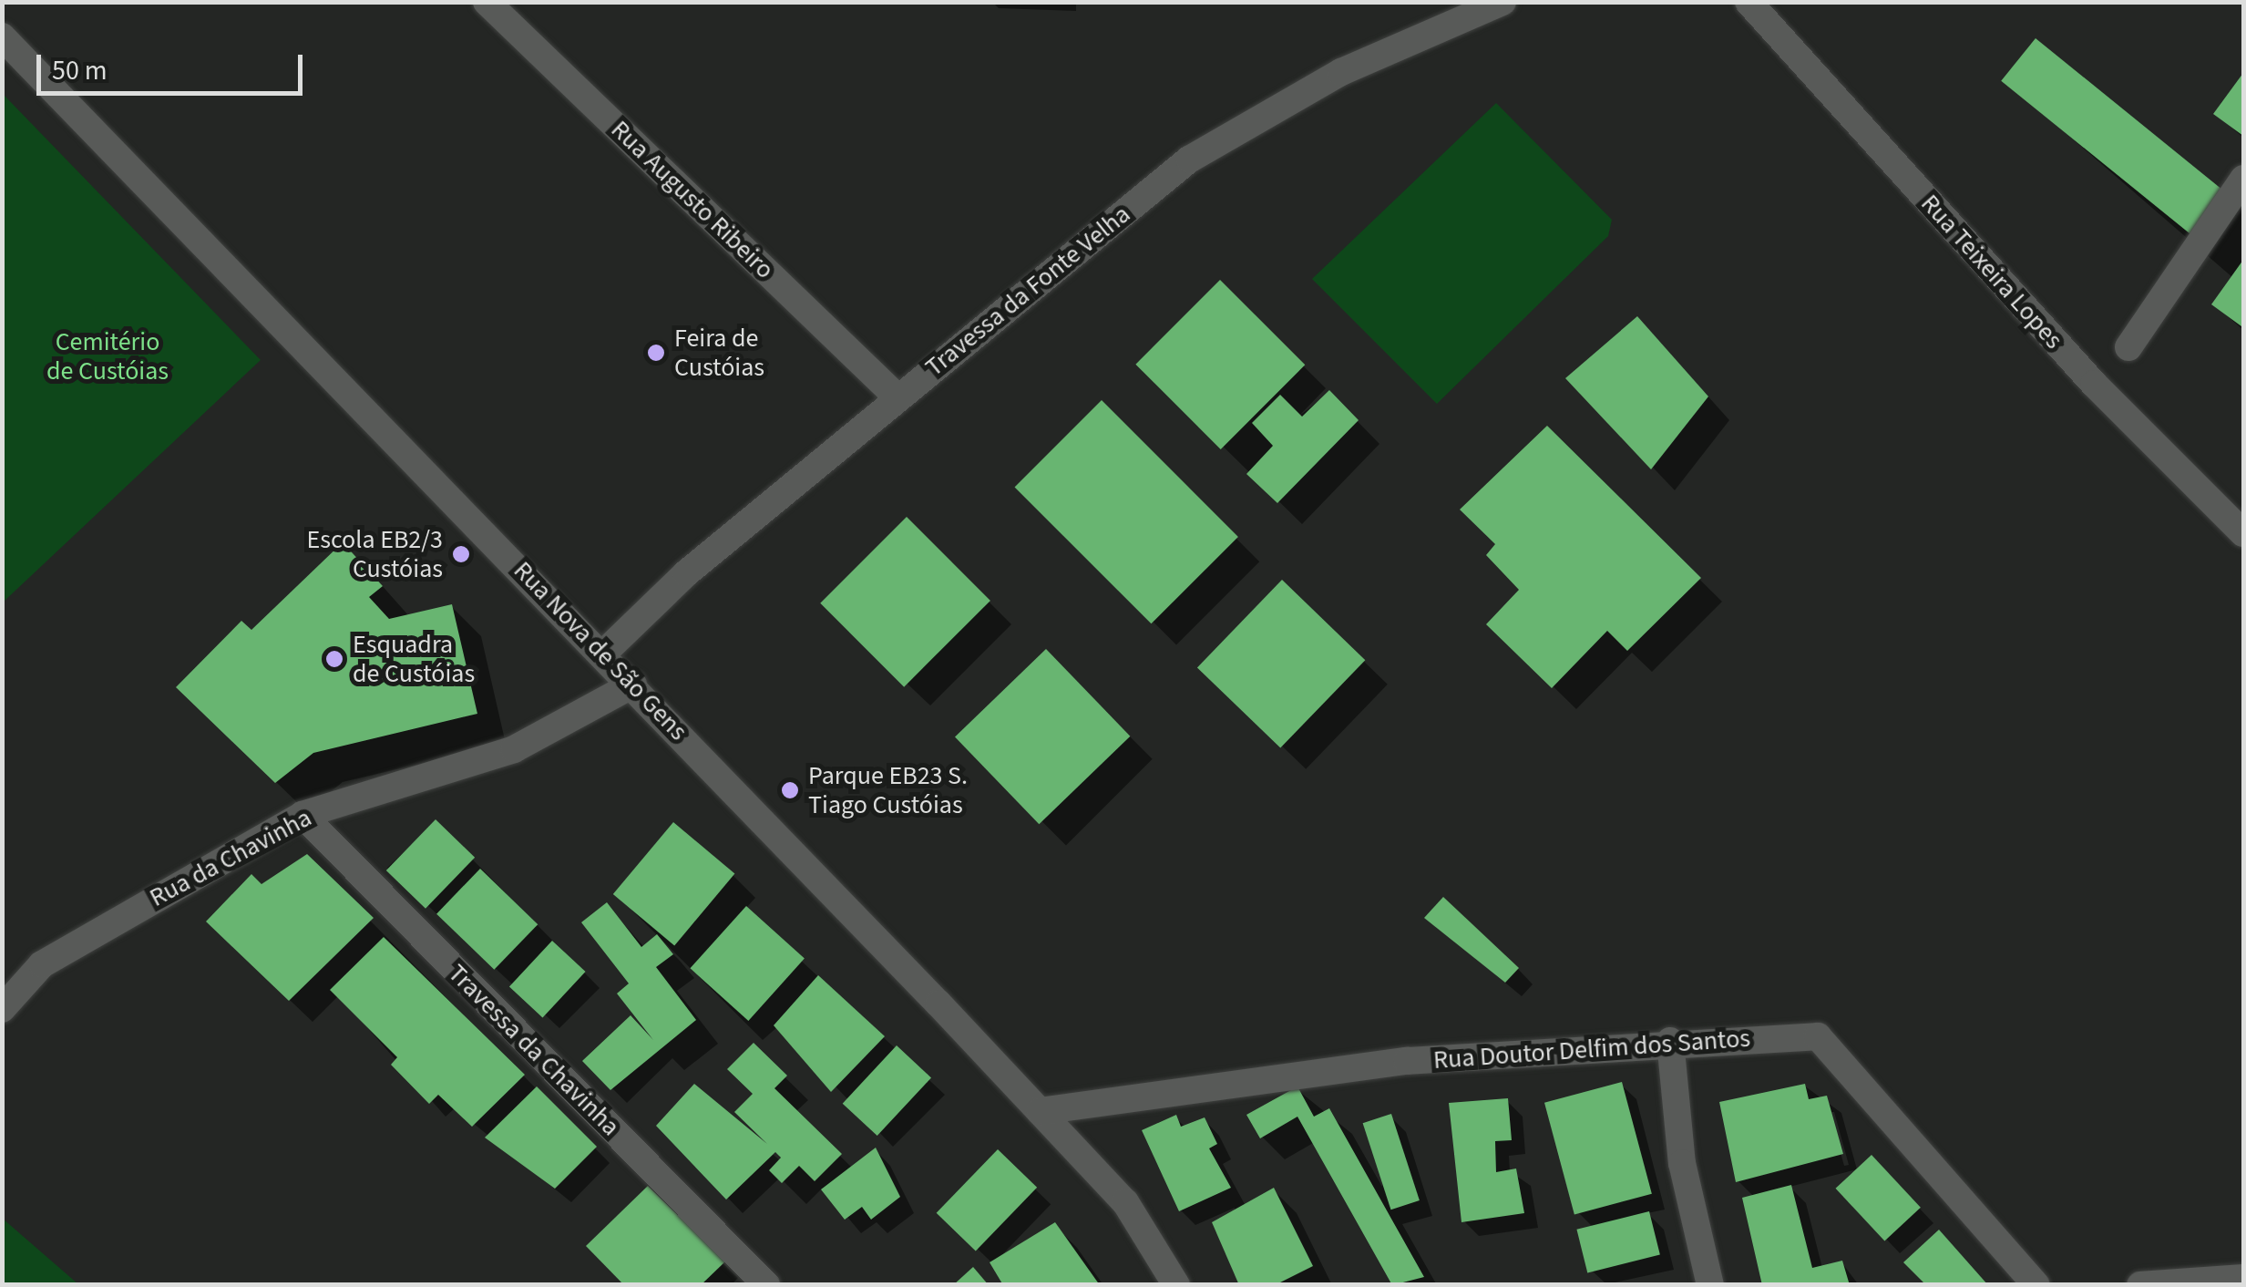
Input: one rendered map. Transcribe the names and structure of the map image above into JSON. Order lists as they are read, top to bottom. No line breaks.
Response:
{"streets":{"street":["Rua Augusto Ribeiro","Rua Teixeira Lopes","Travessa da Fonte Velha","Rua Nova de São Gens","Rua da Chavinha","Rua Doutor Delfim dos Santos","Travessa da Chavinha"]},"crossings":[["Rua Augusto Ribeiro","Travessa da Fonte Velha"],["Travessa da Fonte Velha","Rua Nova de São Gens"],["Rua Nova de São Gens","Rua da Chavinha"],["Rua Nova de São Gens","Rua Doutor Delfim dos Santos"],["Rua da Chavinha","Travessa da Chavinha"]],"parks":["Cemitério de Custóias"],"places":["Feira de Custóias","Escola EB2/3 Custóias","Esquadra de Custóias","Parque EB23 S. Tiago Custóias"],"scale_bar":"50 m"}
